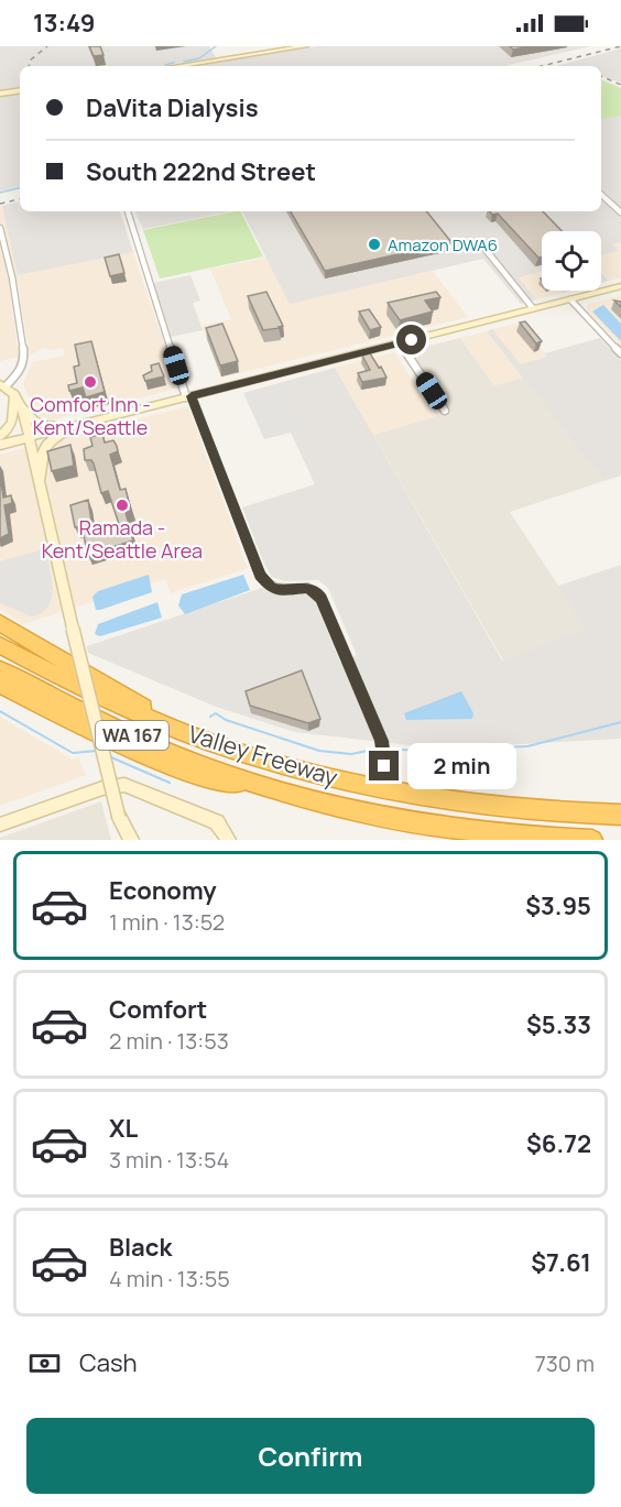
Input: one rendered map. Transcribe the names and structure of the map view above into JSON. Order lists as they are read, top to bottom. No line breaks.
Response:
{"streets":{"highway":["WA 167","Valley Freeway"]},"places":["Amazon DWA6","Comfort Inn - Kent/Seattle","Ramada - Kent/Seattle Area"],"page":{"status":"13:49","banner":["DaVita Dialysis","South 222nd Street"],"bubble":"2 min","list":[{"name":"Economy","note":"1 min · 13:52","value":"$3.95"},{"name":"Comfort","note":"2 min · 13:53","value":"$5.33"},{"name":"XL","note":"3 min · 13:54","value":"$6.72"},{"name":"Black","note":"4 min · 13:55","value":"$7.61"}],"pay":["Cash","730 m"],"buttons":"Confirm"}}
